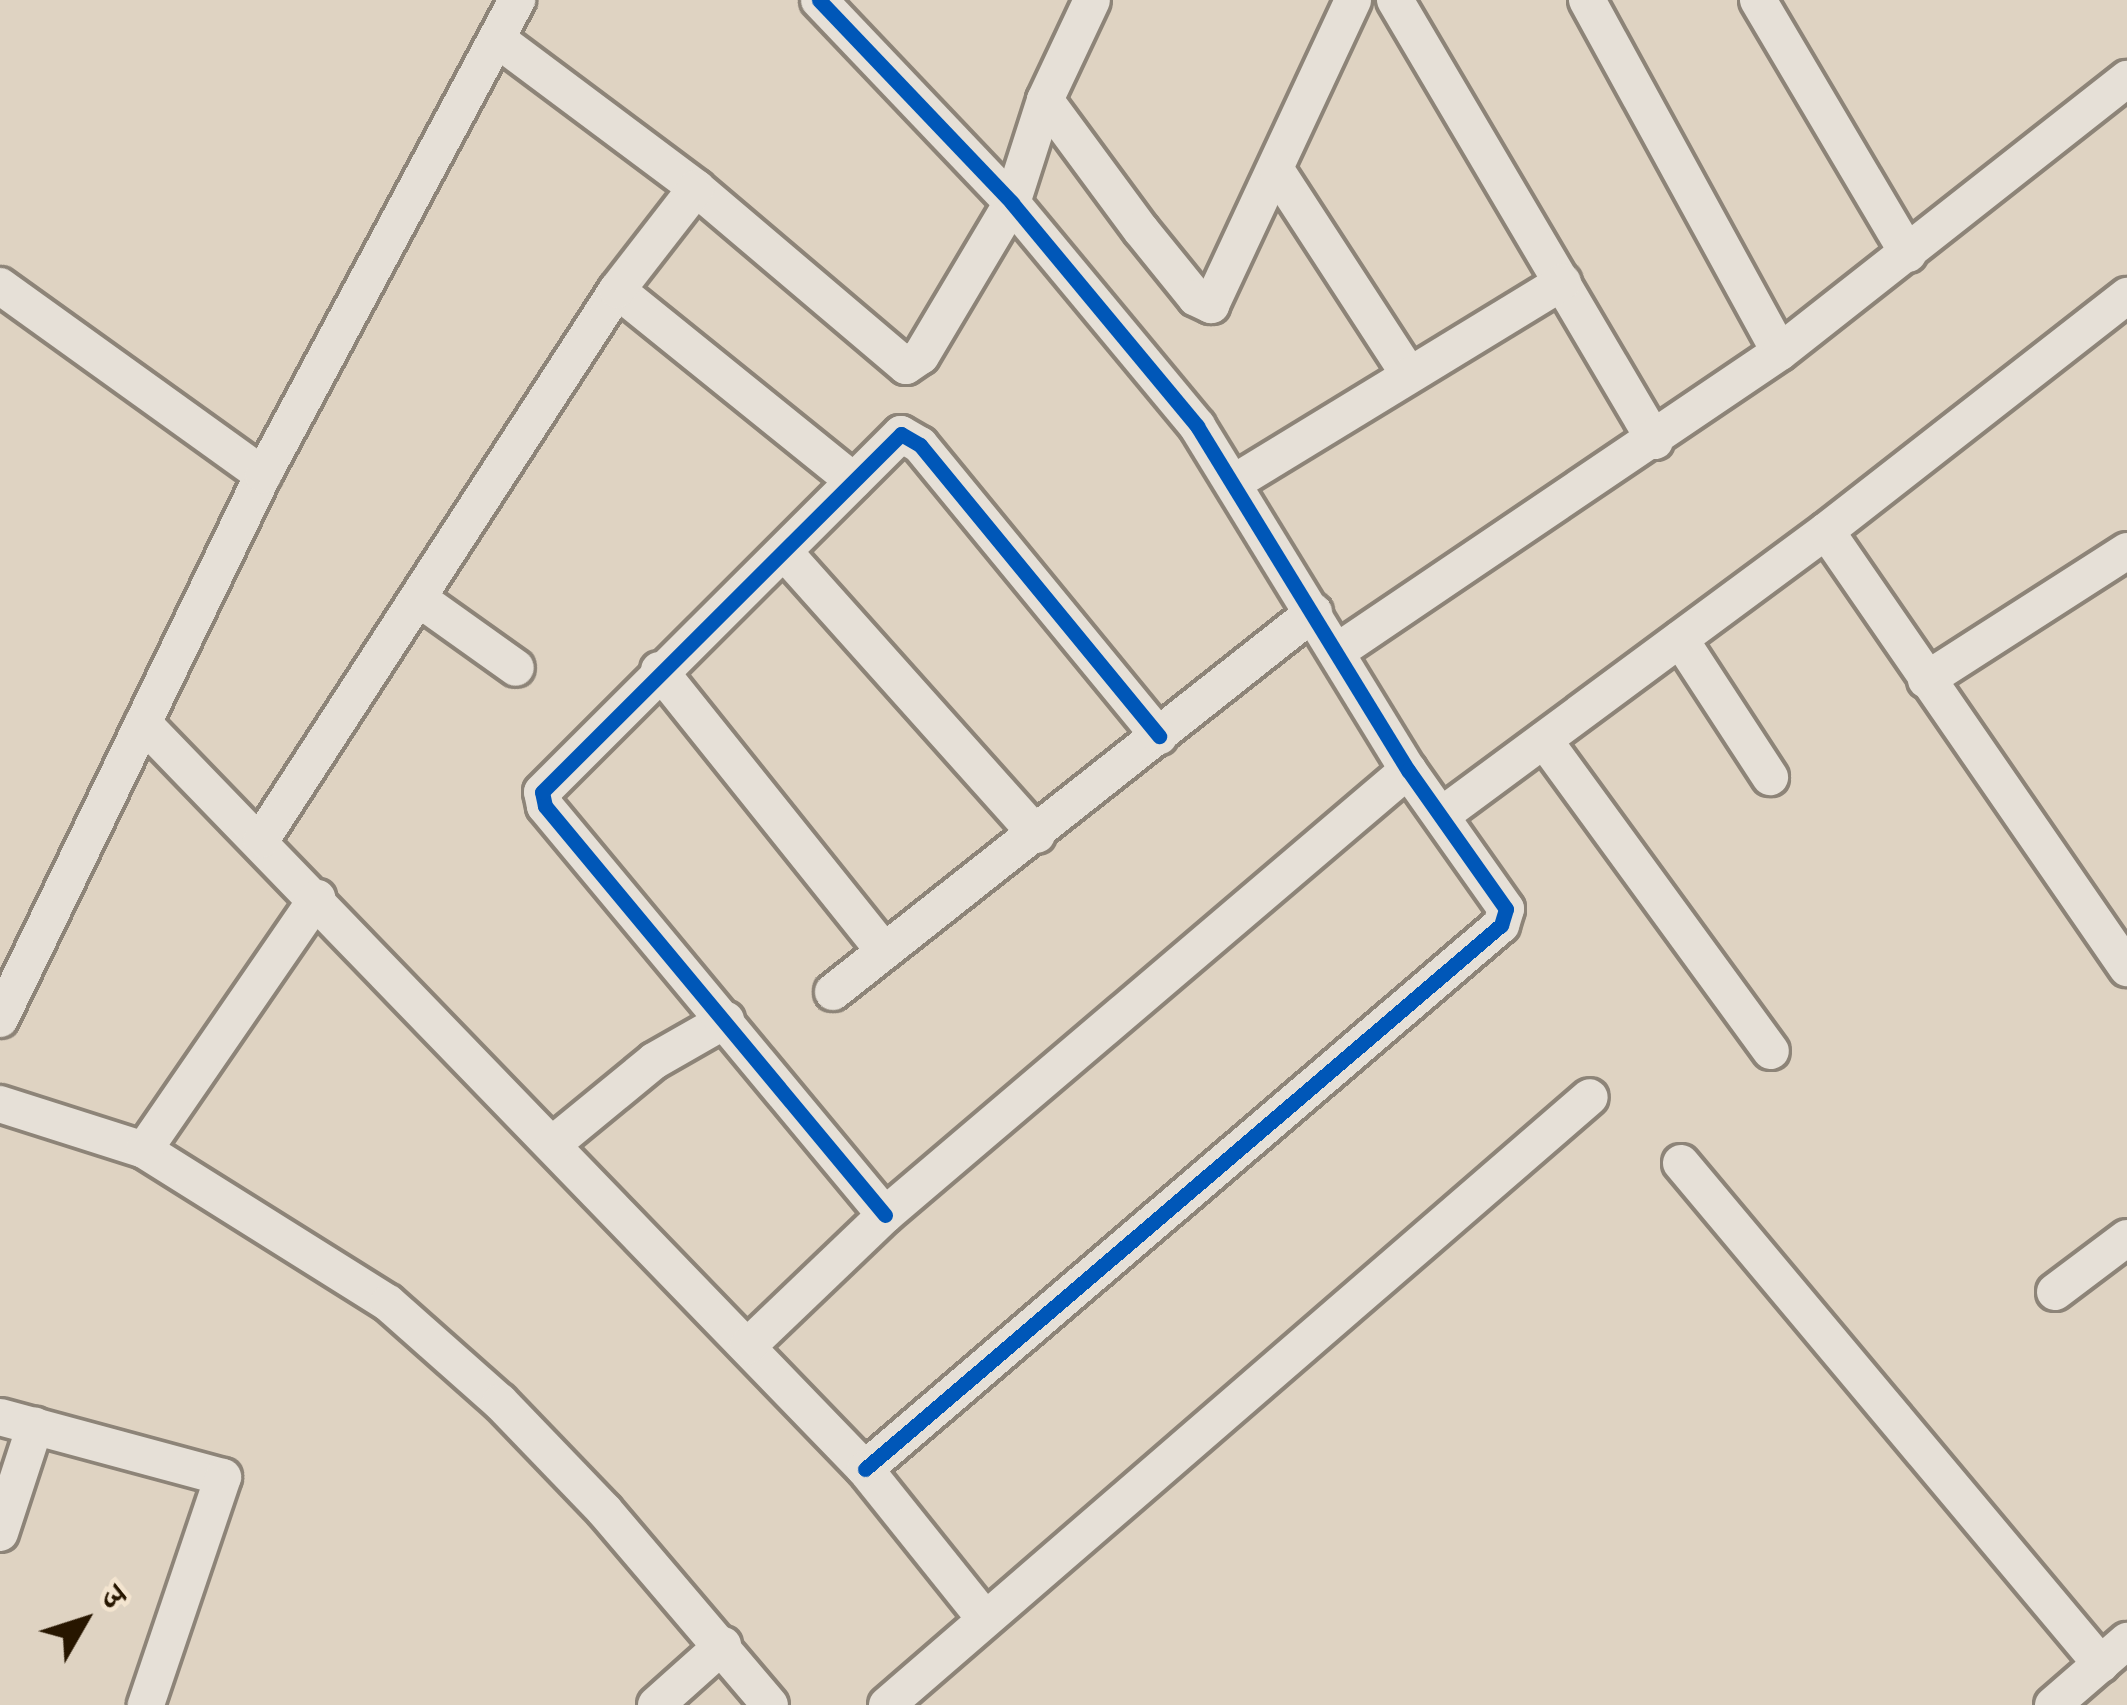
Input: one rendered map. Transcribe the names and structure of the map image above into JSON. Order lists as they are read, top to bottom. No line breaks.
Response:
{"north":"top right"}
